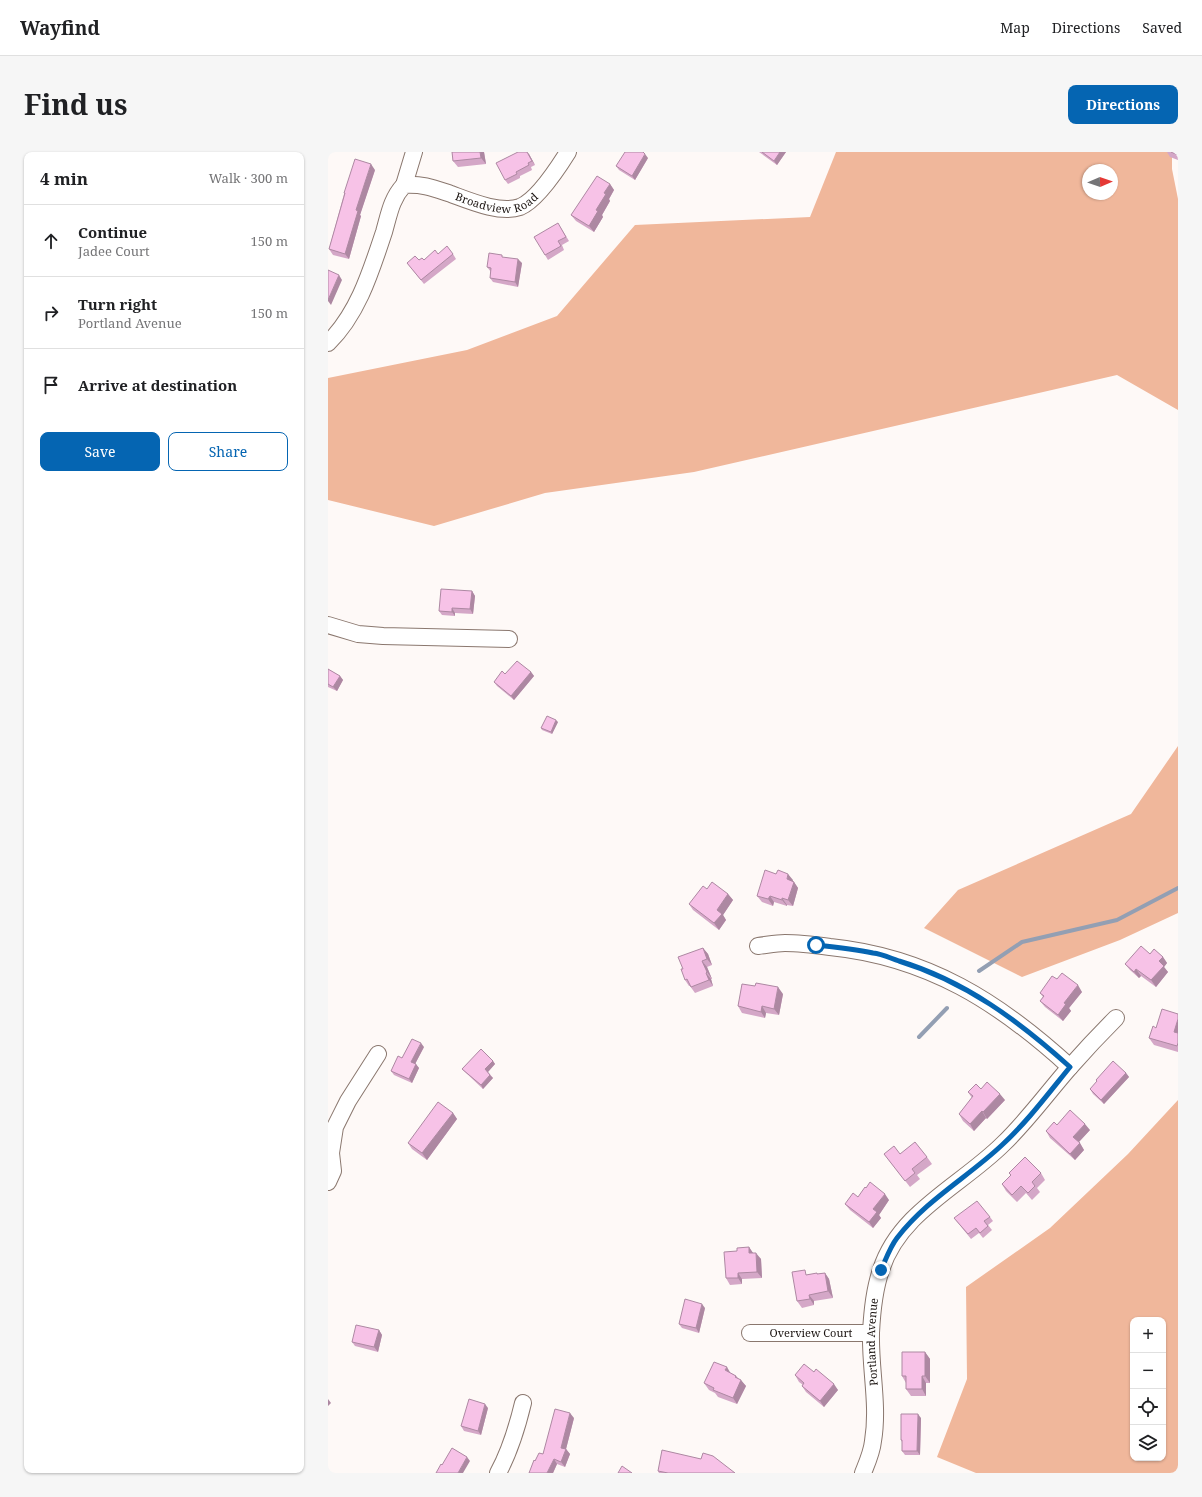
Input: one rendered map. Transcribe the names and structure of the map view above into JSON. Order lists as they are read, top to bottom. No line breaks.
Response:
{"streets":{"street":["Broadview Road","Overview Court","Portland Avenue"]},"crossings":[["Overview Court","Portland Avenue"]],"north":"right","page":{"header":"Wayfind","nav":["Map","Directions","Saved"],"title":"Find us","buttons":["Directions",["Save","Share"]],"heading":["4 min","Walk · 300 m"],"list":[["Continue","Jadee Court","150 m"],["Turn right","Portland Avenue","150 m"],"Arrive at destination"],"map_buttons":["+","−"]}}
